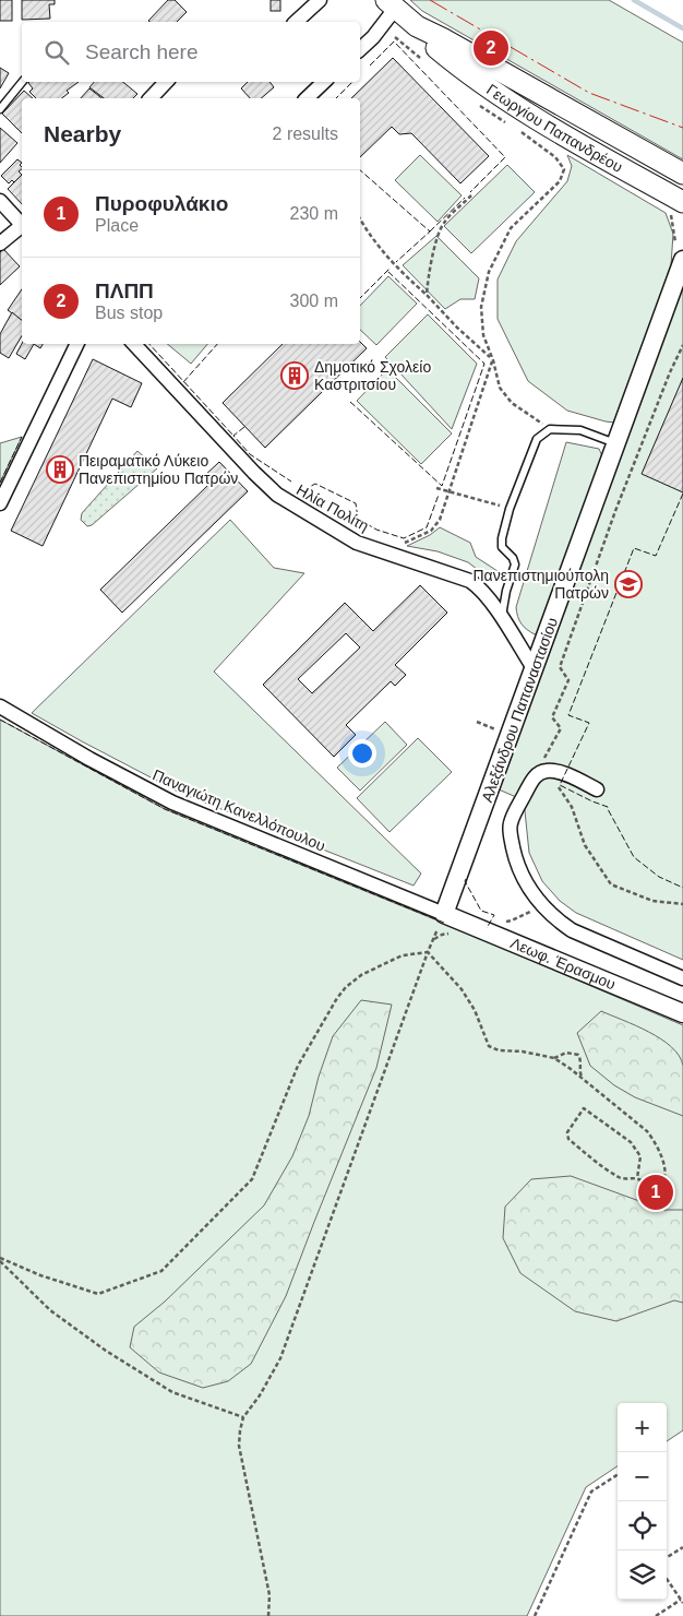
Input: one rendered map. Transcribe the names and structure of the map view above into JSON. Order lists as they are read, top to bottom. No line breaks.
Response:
{"streets":{"main road":["Γεωργίου Παπανδρέου"],"street":["Ηλία Πολίτη","Αλεξάνδρου Παπαναστασίου","Παναγιώτη Κανελλόπουλου","Λεωφ. Έρασμου"]},"crossings":[["Ηλία Πολίτη","Αλεξάνδρου Παπαναστασίου"],["Αλεξάνδρου Παπαναστασίου","Παναγιώτη Κανελλόπουλου"],["Αλεξάνδρου Παπαναστασίου","Λεωφ. Έρασμου"],["Παναγιώτη Κανελλόπουλου","Λεωφ. Έρασμου"]],"places":{"building":["Δημοτικό Σχολείο Καστριτσίου","Πειραματικό Λύκειο Πανεπιστημίου Πατρών"],"school or university":["Πανεπιστημιούπολη Πατρών"]},"page":{"search":"Search here","pins":["2","1"],"heading":["Nearby","2 results"],"list":[{"mark":"1","name":"Πυροφυλάκιο","note":"Place","value":"230 m"},{"mark":"2","name":"ΠΛΠΠ","note":"Bus stop","value":"300 m"}],"map_buttons":["+","−"]}}
